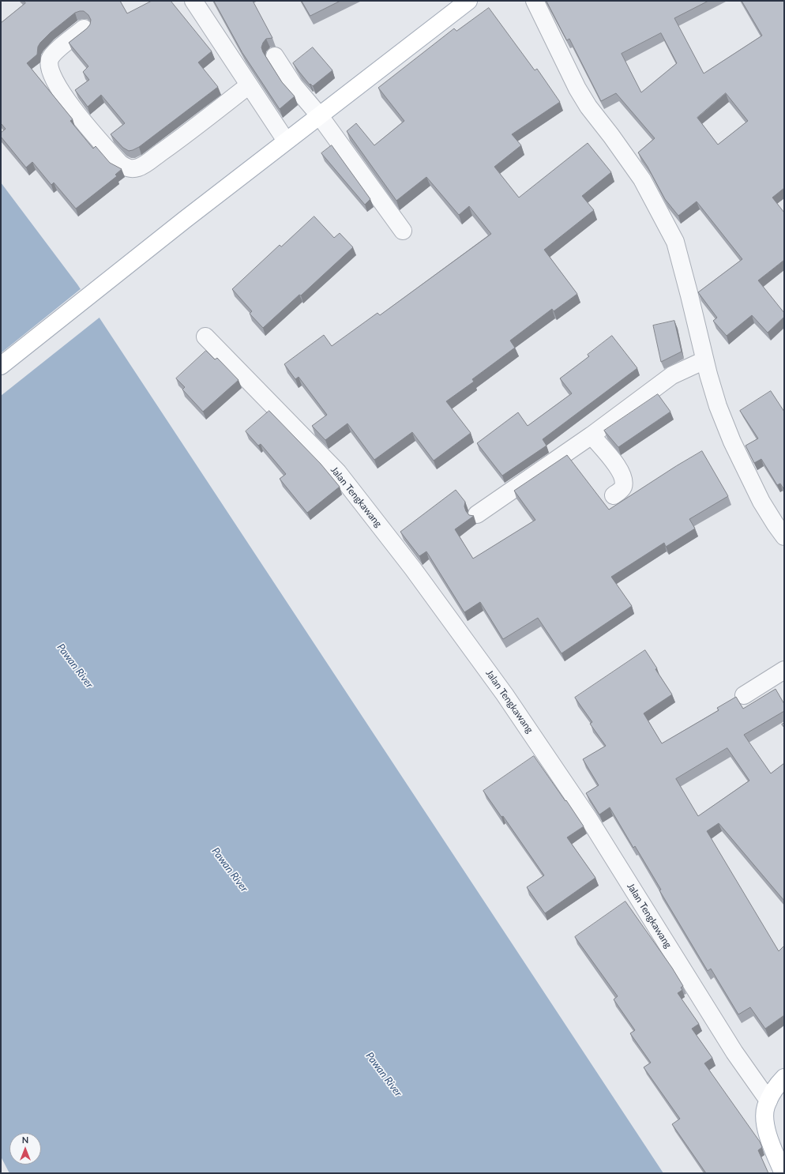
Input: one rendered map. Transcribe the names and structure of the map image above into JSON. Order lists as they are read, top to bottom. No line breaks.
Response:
{"streets":{"street":["Jalan Tengkawang"]},"water":["Pawan River"],"north":"top"}
